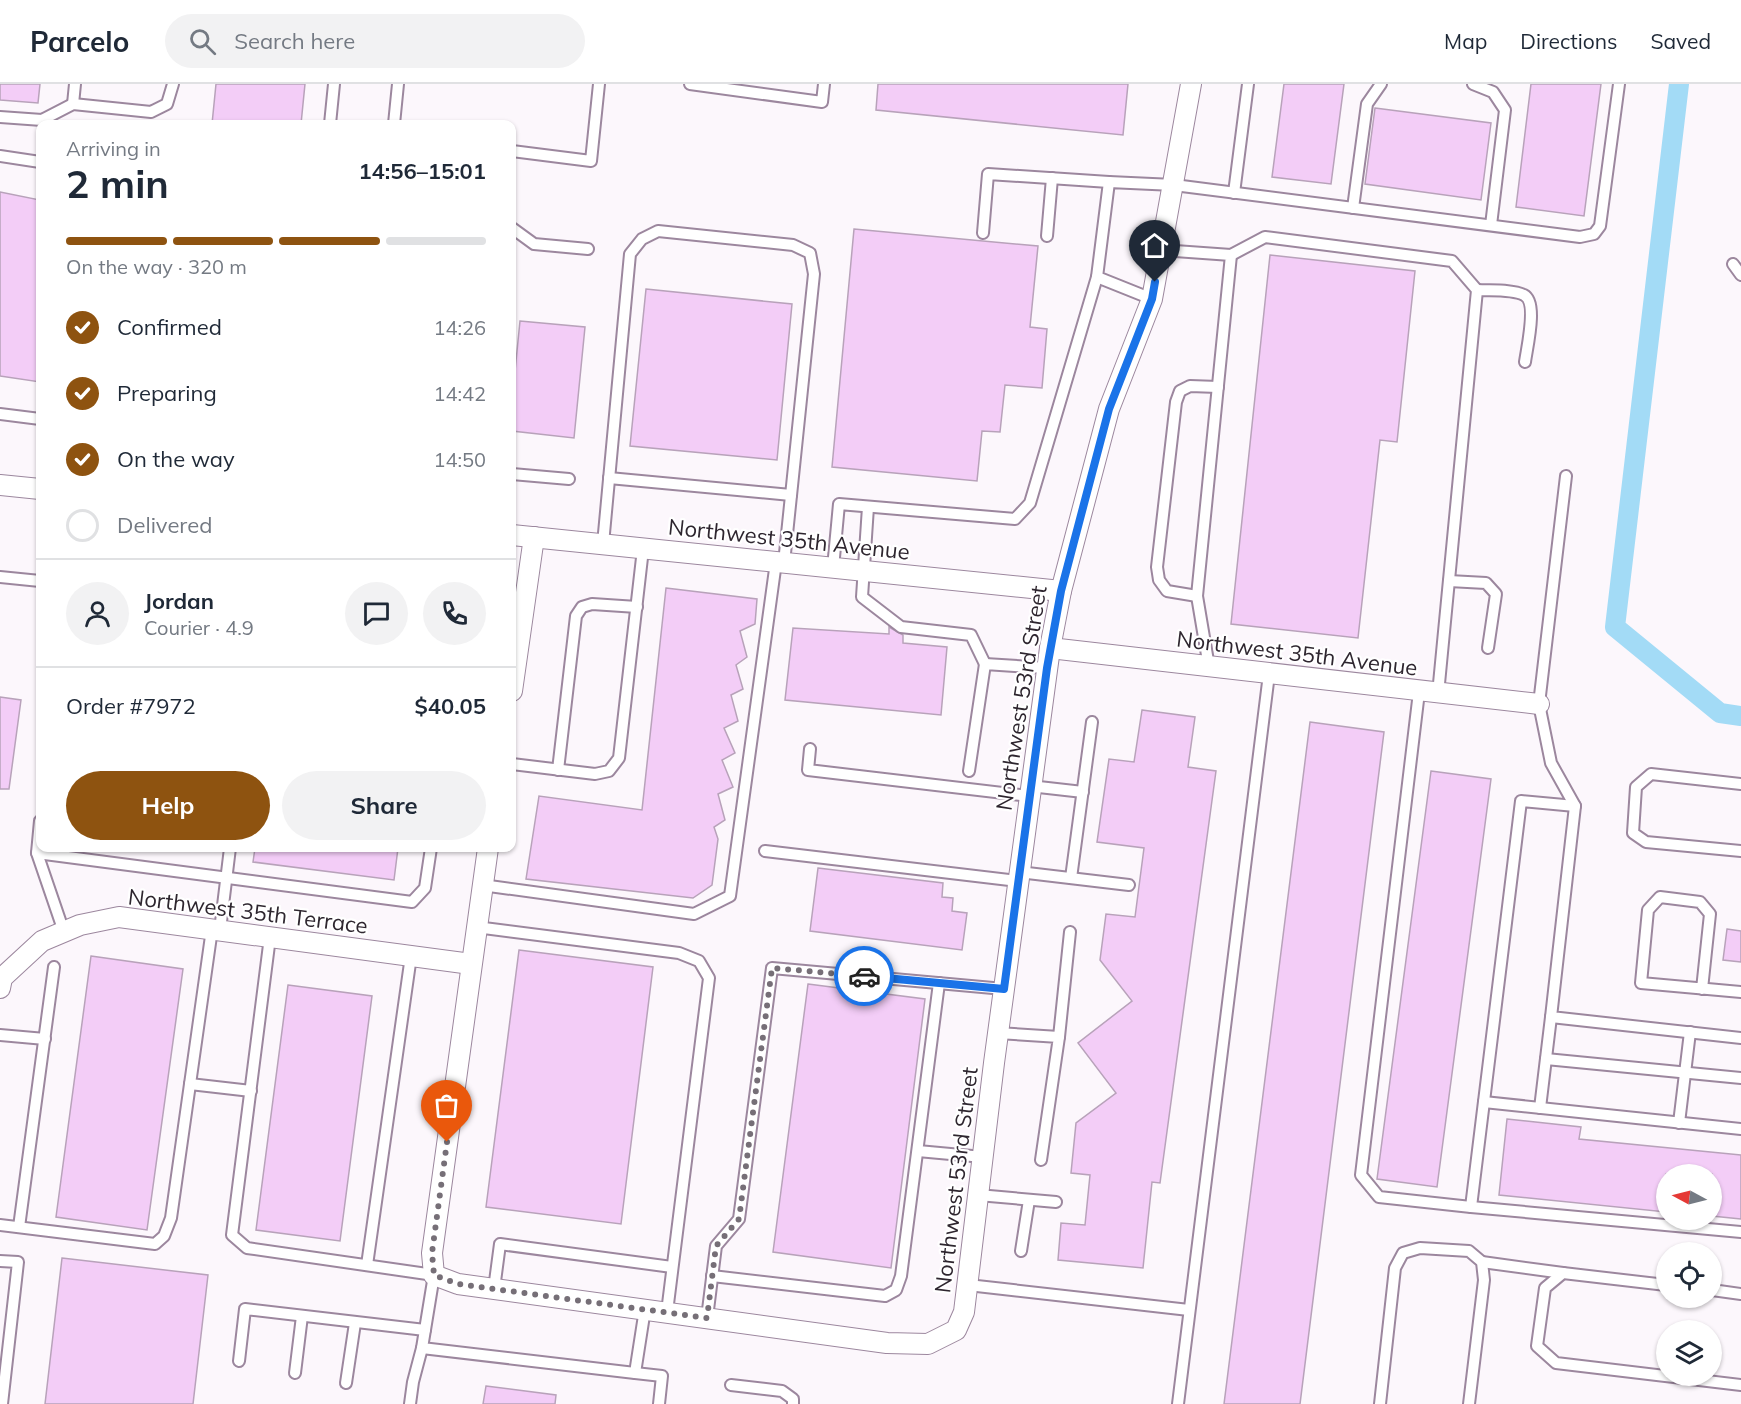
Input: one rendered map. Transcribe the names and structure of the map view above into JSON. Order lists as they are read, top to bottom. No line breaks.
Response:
{"streets":{"street":["Northwest 35th Avenue","Northwest 53rd Street","Northwest 35th Terrace"]},"crossings":[["Northwest 35th Avenue","Northwest 53rd Street"]],"north":"left","page":{"header":"Parcelo","search":"Search here","nav":["Map","Directions","Saved"],"heading":["2 min","Arriving in","14:56–15:01"],"panel":["Jordan","Courier · 4.9","Order #7972","$40.05"],"bar":"On the way · 320 m","list":[["Confirmed","14:26"],["Preparing","14:42"],["On the way","14:50"],"Delivered"],"buttons":["Help","Share"]}}
